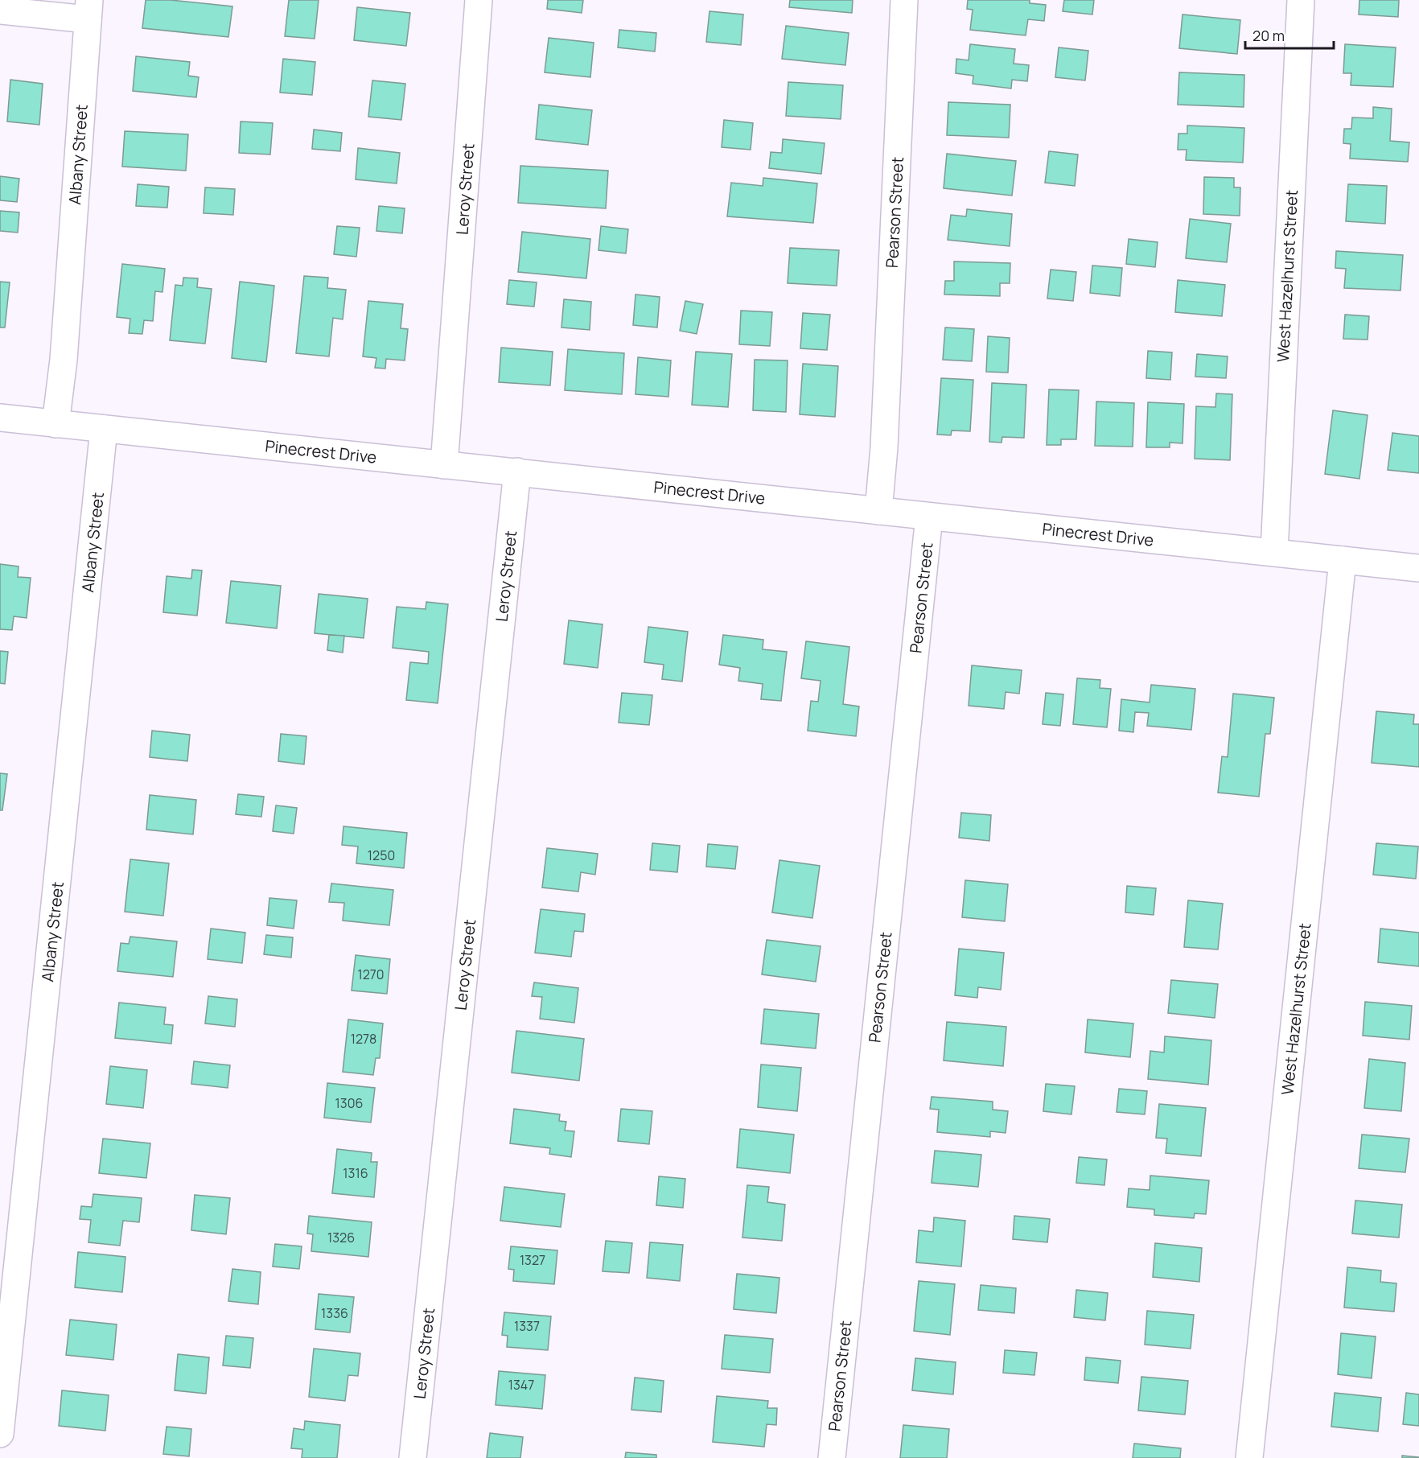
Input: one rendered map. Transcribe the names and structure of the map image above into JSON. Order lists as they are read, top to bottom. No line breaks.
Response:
{"streets":{"street":["Albany Street","Leroy Street","Pearson Street","West Hazelhurst Street","Pinecrest Drive"]},"crossings":[["Albany Street","Pinecrest Drive"],["Leroy Street","Pinecrest Drive"],["Pearson Street","Pinecrest Drive"],["West Hazelhurst Street","Pinecrest Drive"]],"house_numbers":["1250","1270","1278","1306","1316","1326","1327","1336","1337","1347"],"scale_bar":"20 m"}
